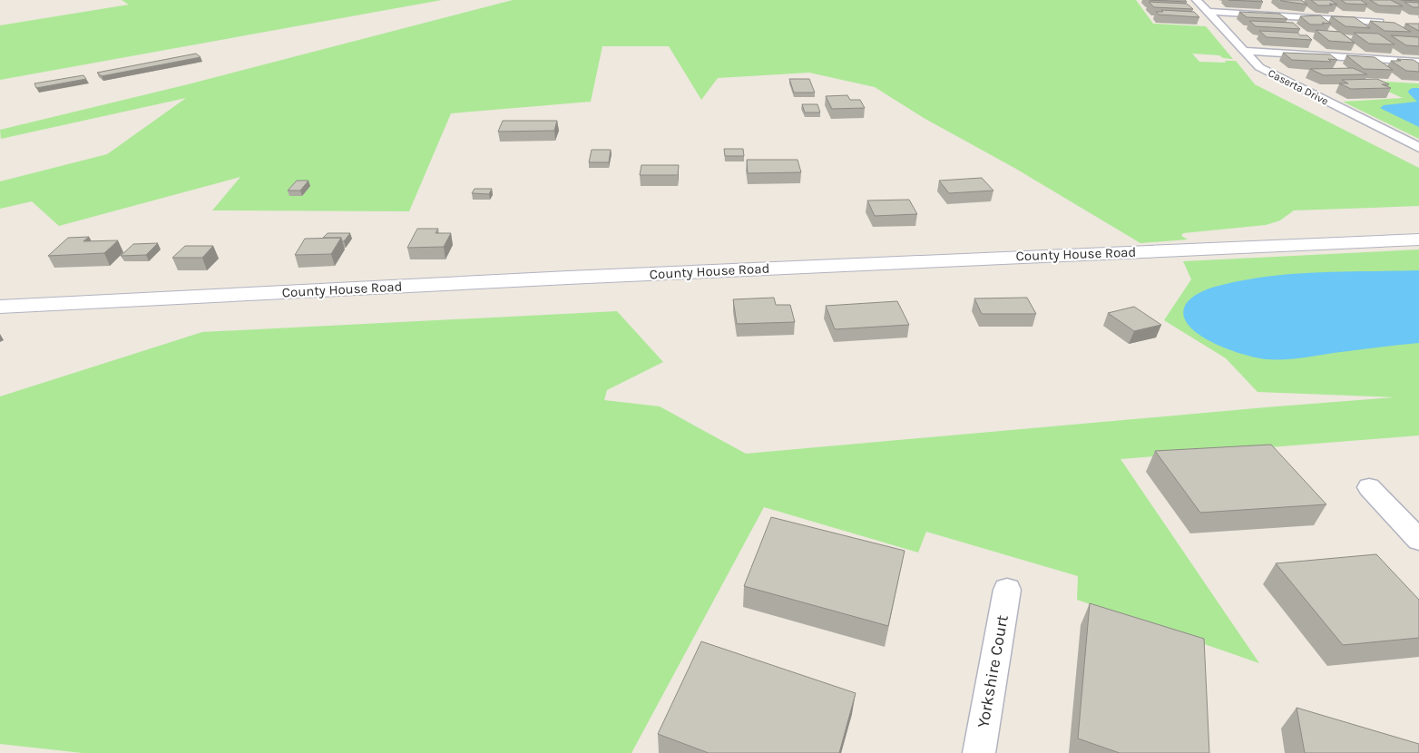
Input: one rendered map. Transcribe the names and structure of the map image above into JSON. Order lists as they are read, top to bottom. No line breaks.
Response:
{"streets":{"street":["Caserta Drive","County House Road","Yorkshire Court"]}}
